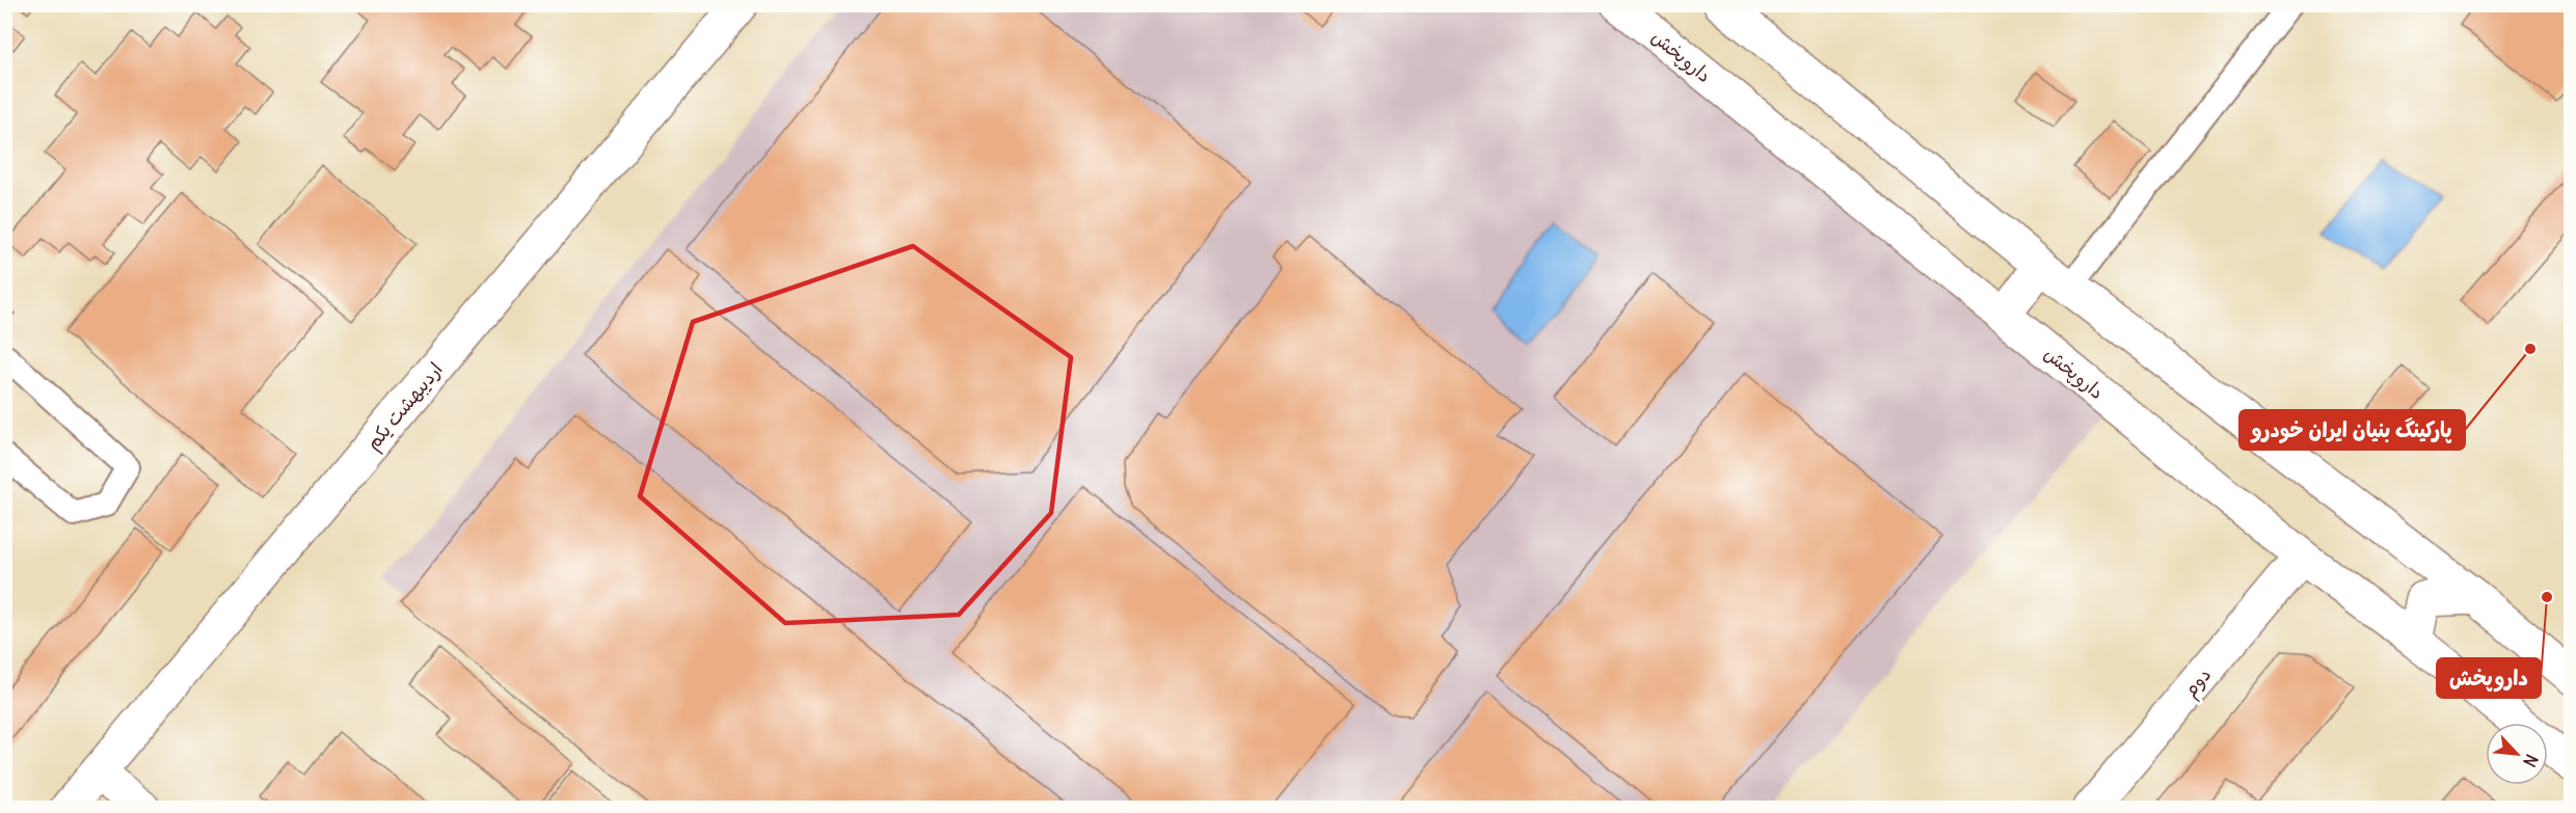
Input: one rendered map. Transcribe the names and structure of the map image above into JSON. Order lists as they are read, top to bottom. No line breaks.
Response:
{"streets":{"street":["داروپخش","اردیبهشت یکم","دوم"]},"crossings":[["داروپخش","دوم"]],"places":["پارکینگ بنیان ایران خودرو","داروپخش"],"north":"bottom right"}
